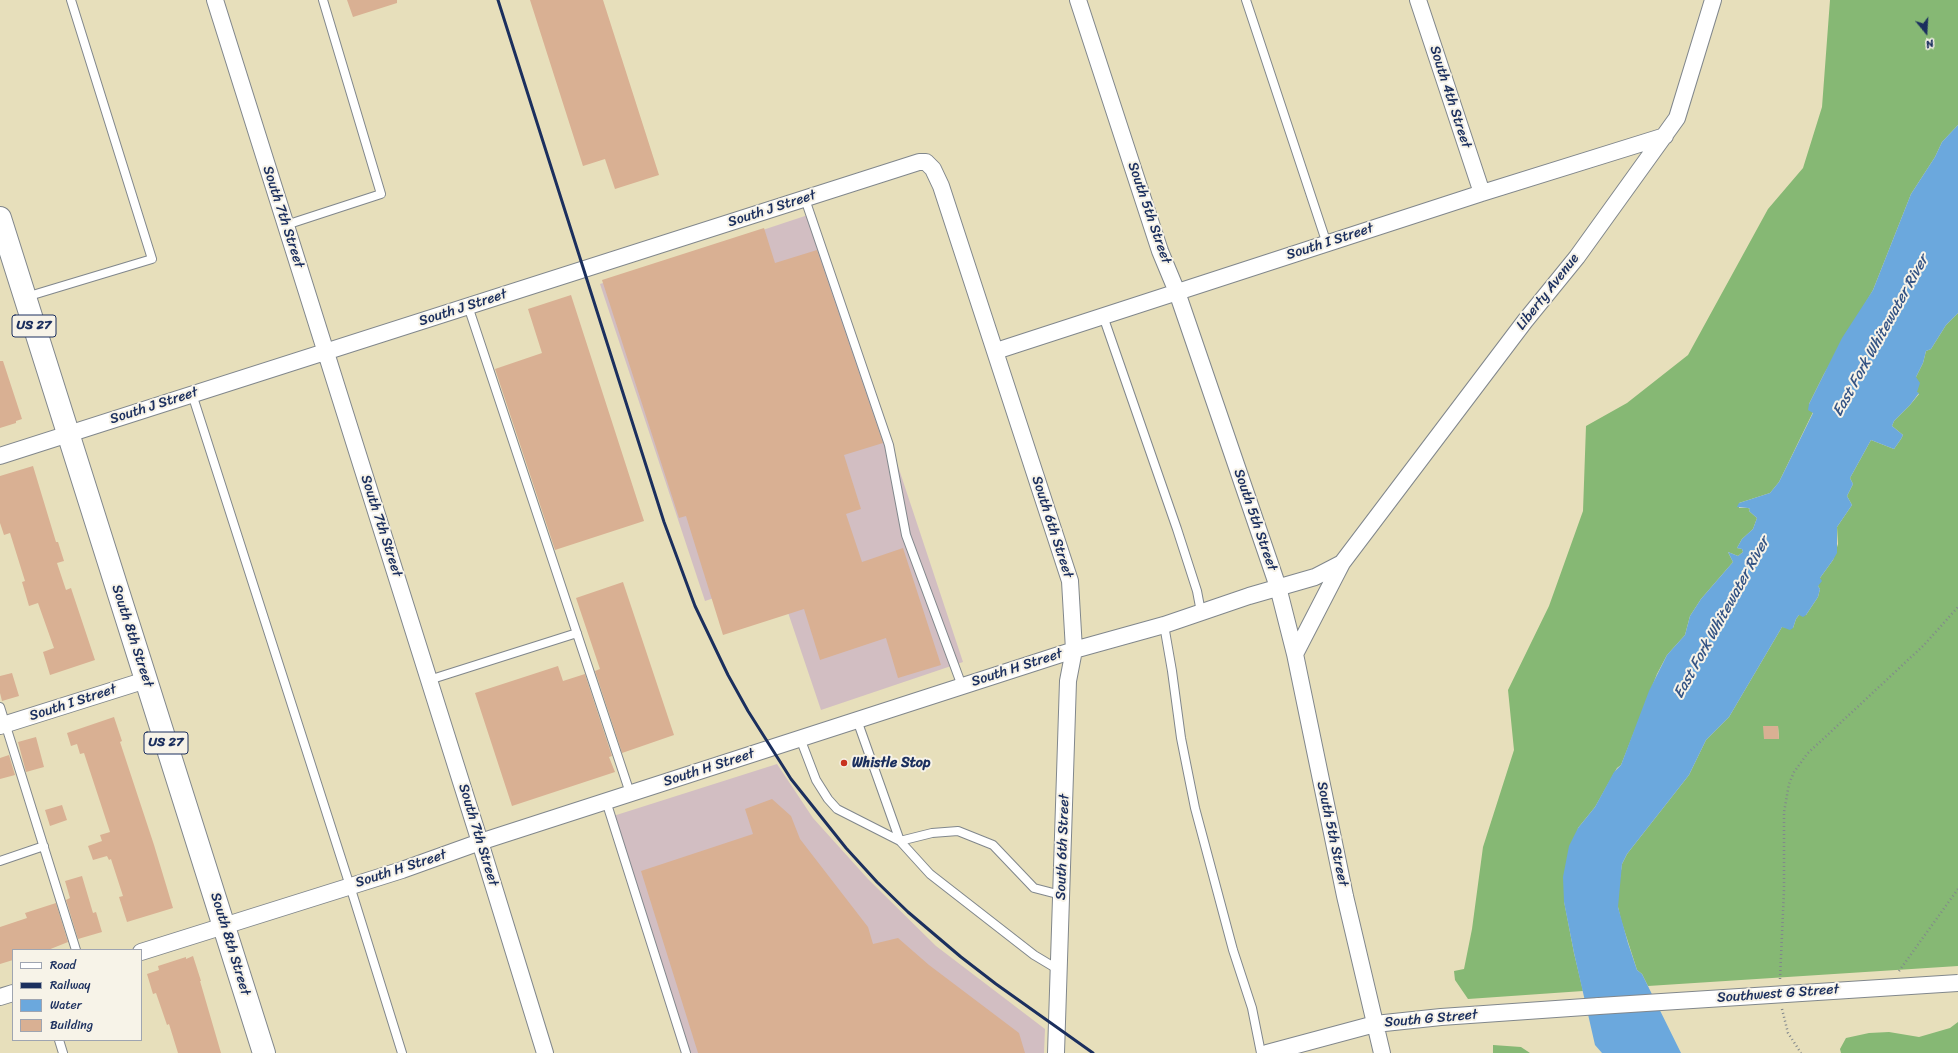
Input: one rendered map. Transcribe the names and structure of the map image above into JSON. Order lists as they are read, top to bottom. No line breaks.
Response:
{"streets":{"highway":["US 27","South 8th Street"],"street":["South 4th Street","South J Street","South 5th Street","South 7th Street","South I Street","Liberty Avenue","South 6th Street","South H Street","Southwest G Street","South G Street"]},"crossings":[["South 4th Street","South I Street"],["South J Street","South 7th Street"],["South J Street","South 6th Street"],["South J Street","South 8th Street"],["South 5th Street","South I Street"],["South 5th Street","Liberty Avenue"],["South 5th Street","South H Street"],["South 5th Street","South G Street"],["South 7th Street","South H Street"],["South I Street","Liberty Avenue"],["South I Street","South 6th Street"],["South I Street","South 8th Street"],["Liberty Avenue","South H Street"],["South 6th Street","South H Street"],["South 8th Street","South H Street"],["Southwest G Street","South G Street"]],"water":["East Fork Whitewater River"],"places":["Whistle Stop"],"legend":["Road","Railway","Water","Building"],"north":"bottom"}
